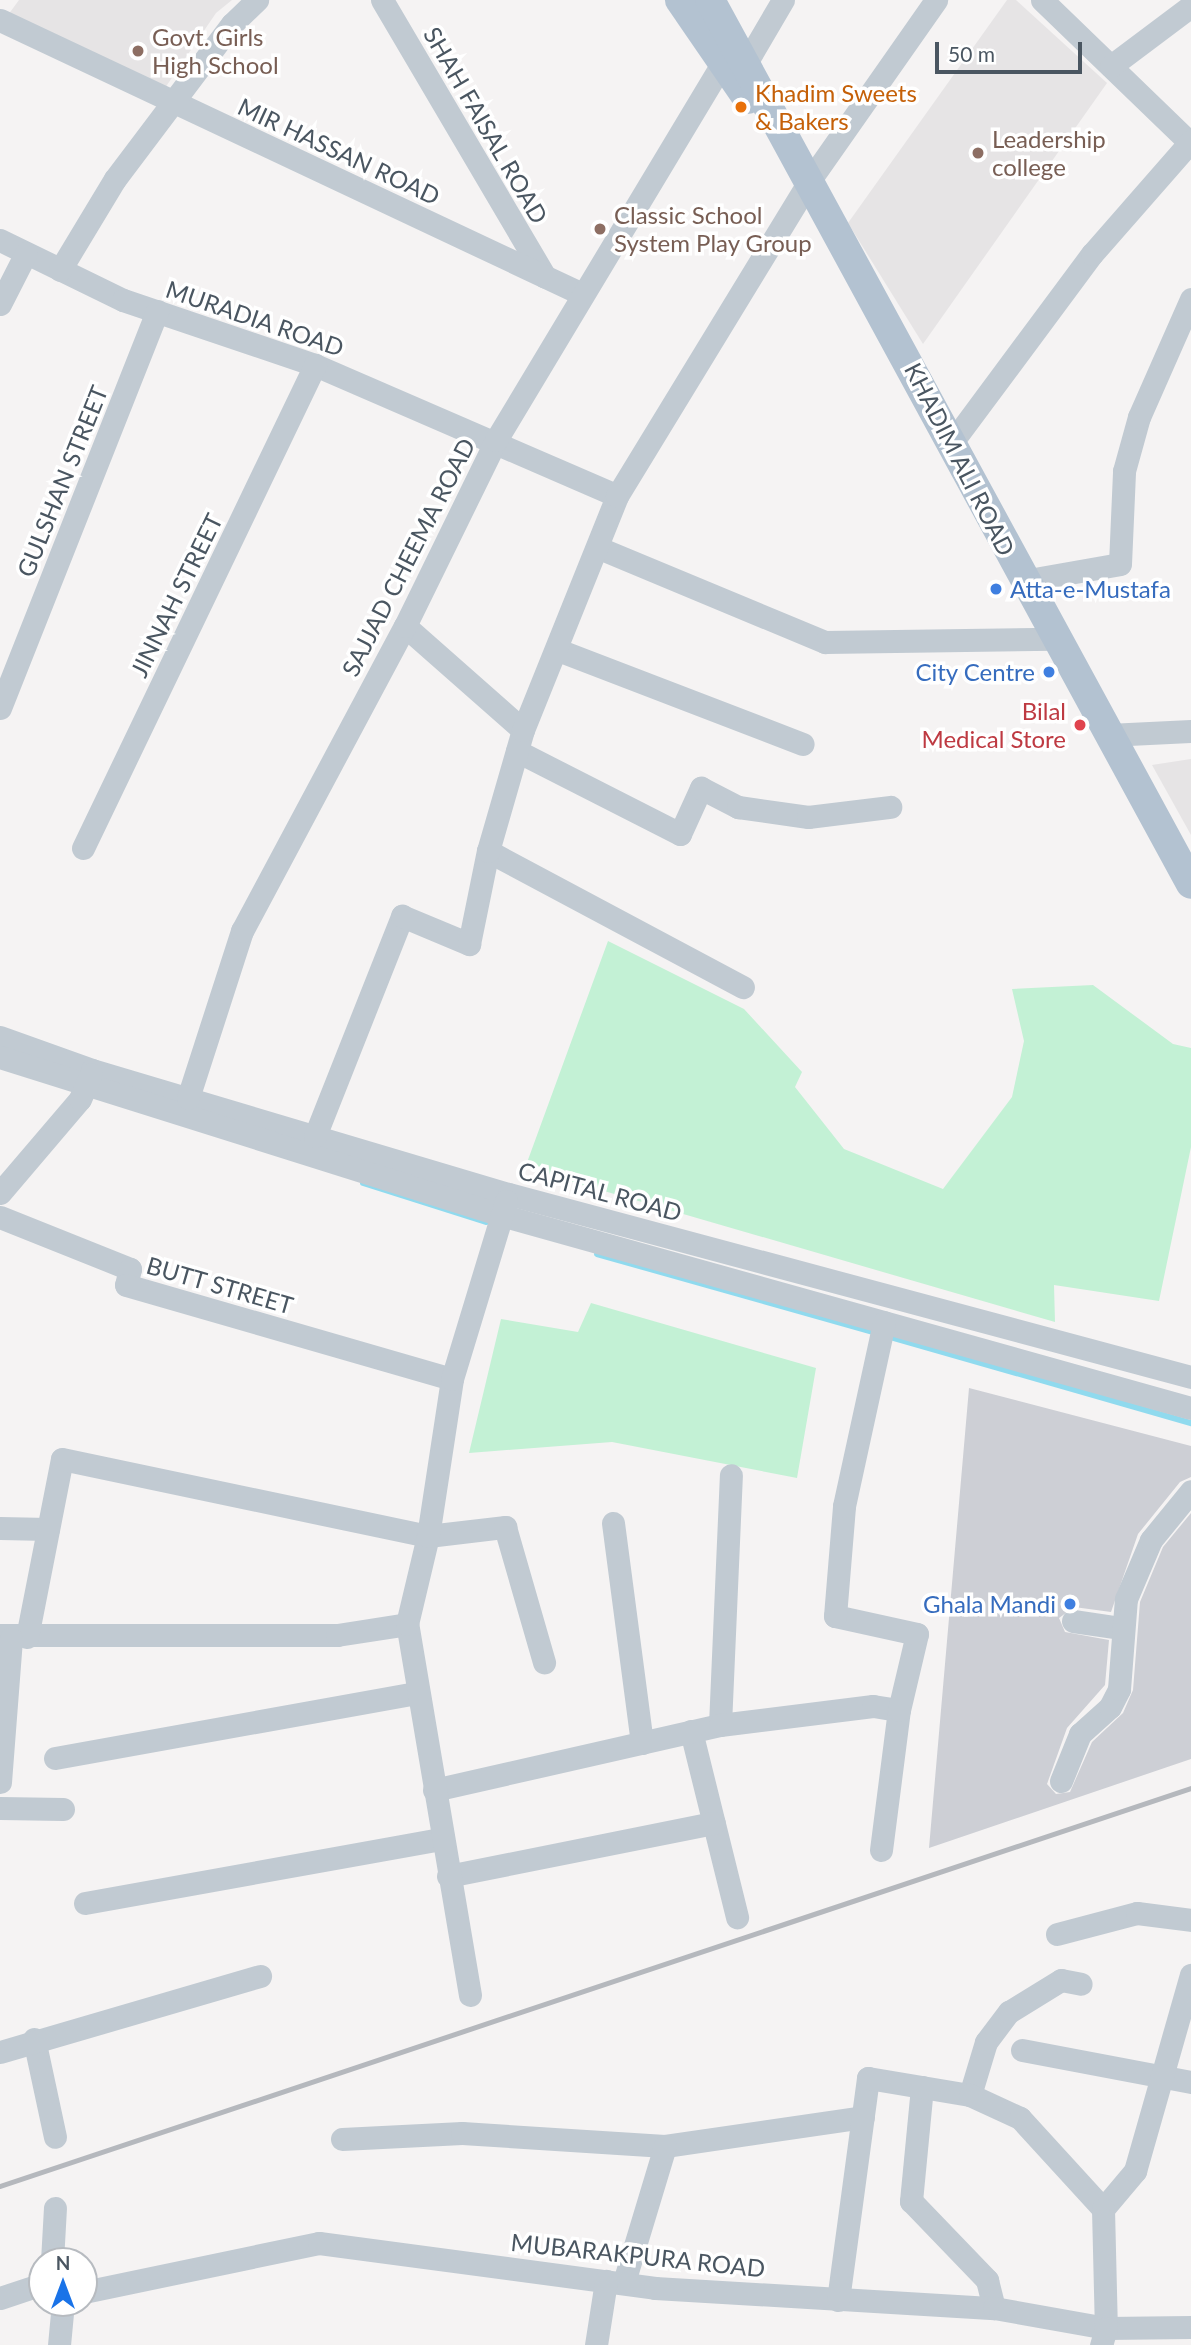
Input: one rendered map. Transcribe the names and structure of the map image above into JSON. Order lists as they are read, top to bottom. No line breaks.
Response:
{"streets":{"main road":["KHADIM ALI ROAD"],"street":["SHAH FAISAL ROAD","MIR HASSAN ROAD","MURADIA ROAD","GULSHAN STREET","SAJJAD CHEEMA ROAD","JINNAH STREET","CAPITAL ROAD","BUTT STREET","MUBARAKPURA ROAD"]},"crossings":[["SHAH FAISAL ROAD","MIR HASSAN ROAD"],["MIR HASSAN ROAD","SAJJAD CHEEMA ROAD"],["MURADIA ROAD","GULSHAN STREET"],["MURADIA ROAD","SAJJAD CHEEMA ROAD"],["MURADIA ROAD","JINNAH STREET"],["KHADIM ALI ROAD","SAJJAD CHEEMA ROAD"],["SAJJAD CHEEMA ROAD","CAPITAL ROAD"]],"places":["Govt. Girls High School","Khadim Sweets & Bakers","Leadership college","Classic School System Play Group","Atta-e-Mustafa","City Centre","Bilal Medical Store","Ghala Mandi"],"scale_bar":"50 m","north":"top"}
